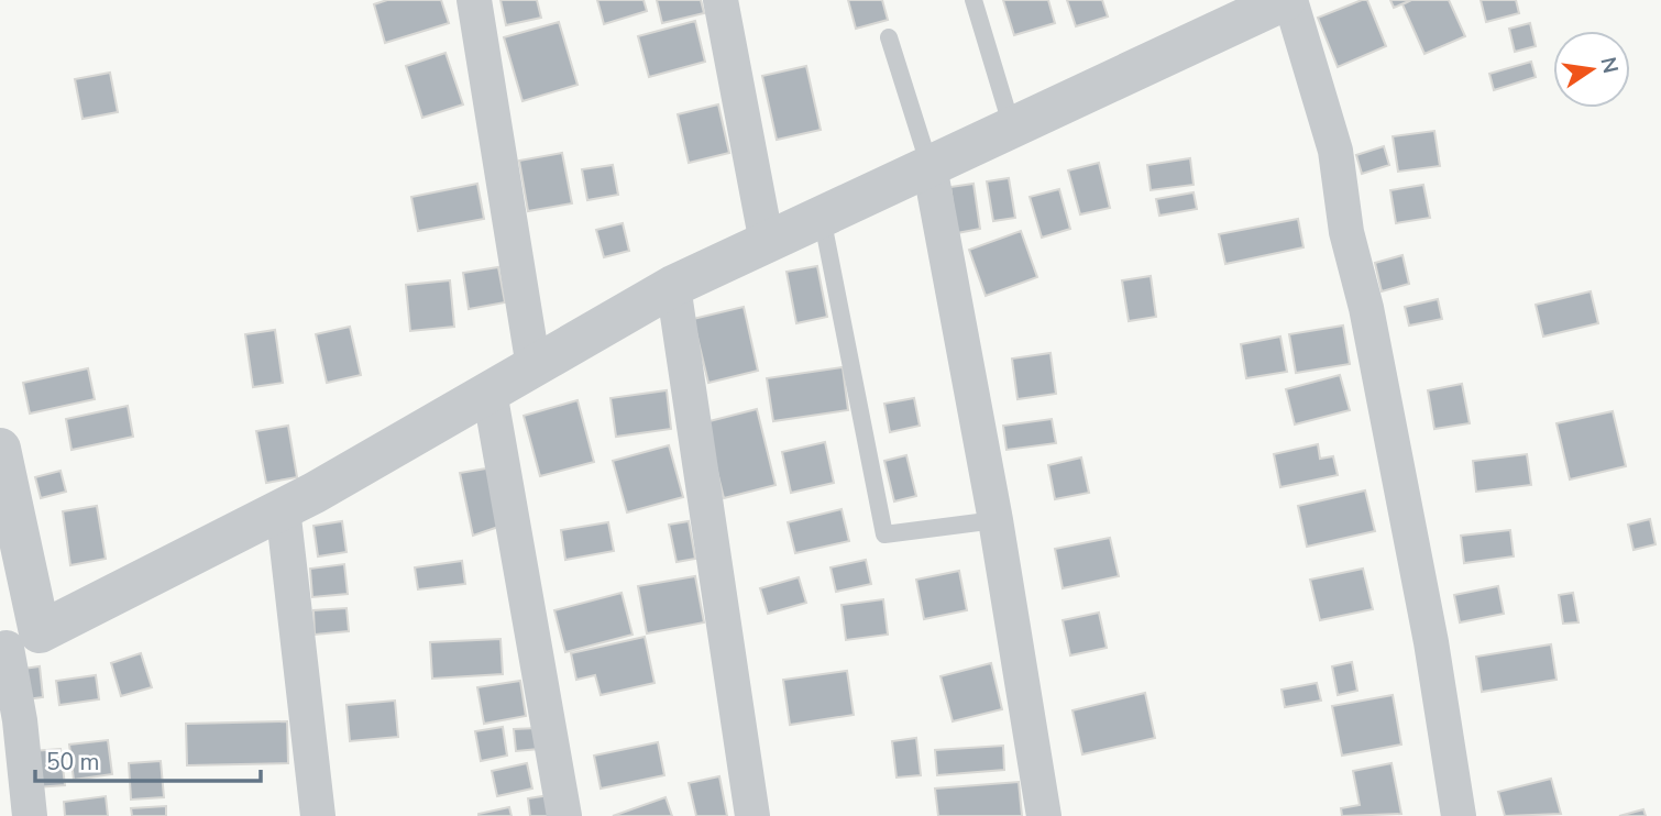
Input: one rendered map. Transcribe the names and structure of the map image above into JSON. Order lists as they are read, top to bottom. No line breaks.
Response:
{"scale_bar":"50 m","north":"right"}
